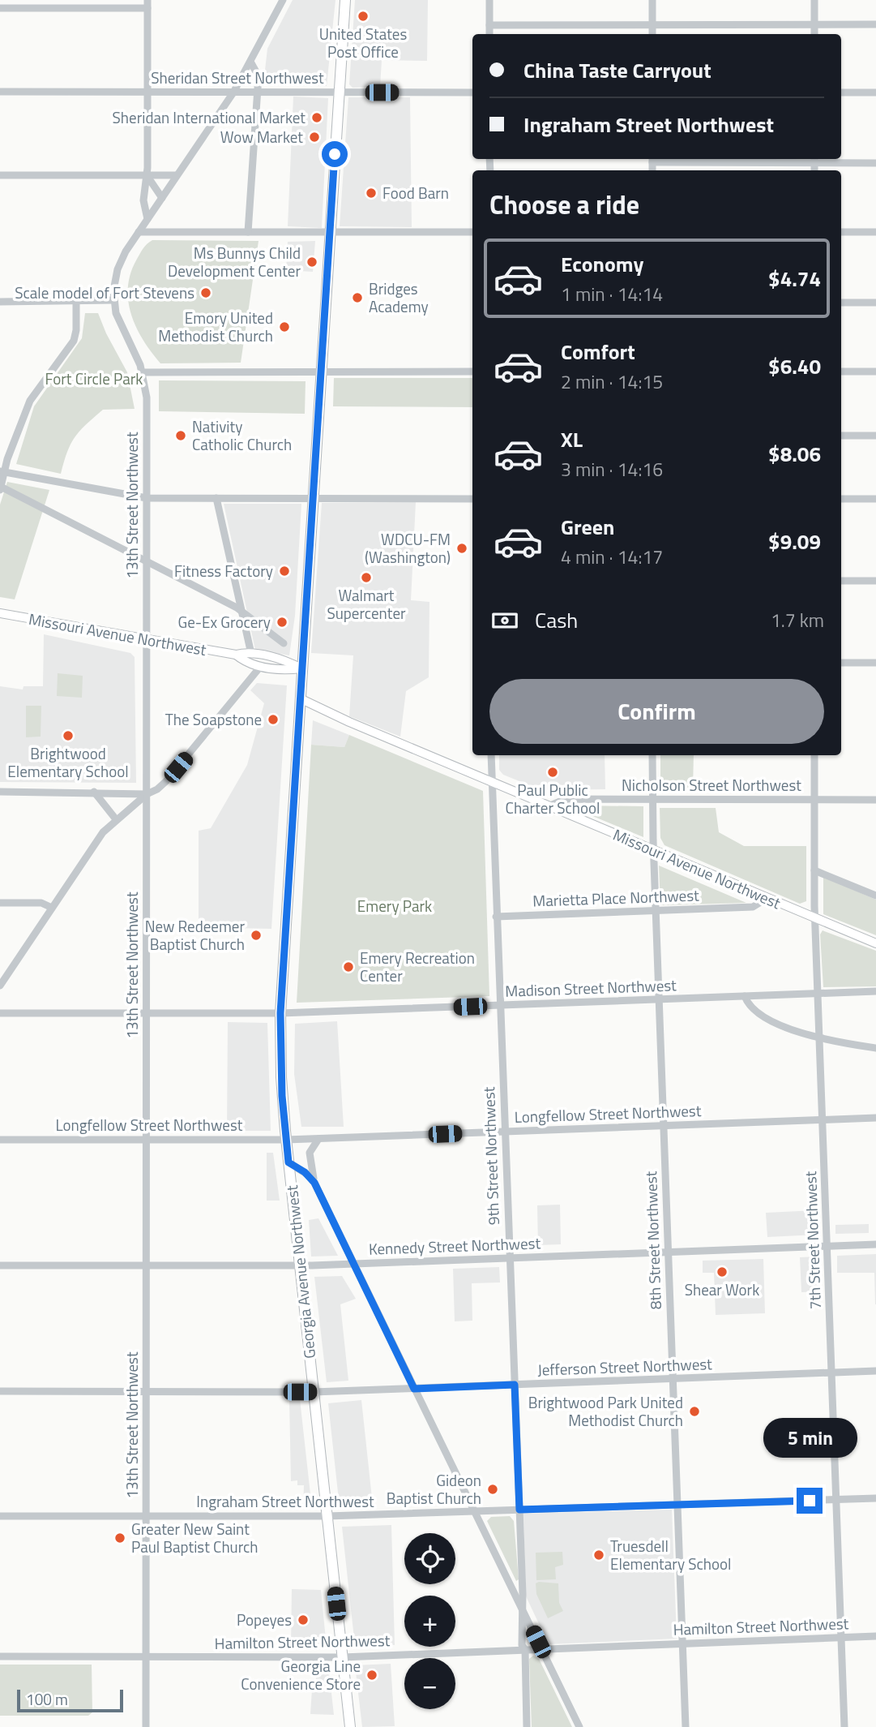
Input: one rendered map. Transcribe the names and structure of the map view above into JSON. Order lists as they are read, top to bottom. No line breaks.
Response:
{"streets":{"highway":["Georgia Avenue Northwest"],"main road":["Missouri Avenue Northwest"],"street":["Sheridan Street Northwest","13th Street Northwest","Nicholson Street Northwest","Marietta Place Northwest","Madison Street Northwest","Longfellow Street Northwest","9th Street Northwest","8th Street Northwest","7th Street Northwest","Kennedy Street Northwest","Jefferson Street Northwest","Ingraham Street Northwest","Hamilton Street Northwest"]},"crossings":[["Sheridan Street Northwest","13th Street Northwest"],["Sheridan Street Northwest","Georgia Avenue Northwest"],["13th Street Northwest","Missouri Avenue Northwest"],["13th Street Northwest","Madison Street Northwest"],["13th Street Northwest","Longfellow Street Northwest"],["13th Street Northwest","Kennedy Street Northwest"],["13th Street Northwest","Jefferson Street Northwest"],["13th Street Northwest","Ingraham Street Northwest"],["13th Street Northwest","Hamilton Street Northwest"],["Missouri Avenue Northwest","Nicholson Street Northwest"],["Missouri Avenue Northwest","Marietta Place Northwest"],["Missouri Avenue Northwest","9th Street Northwest"],["Missouri Avenue Northwest","8th Street Northwest"],["Missouri Avenue Northwest","7th Street Northwest"],["Missouri Avenue Northwest","Georgia Avenue Northwest"],["Nicholson Street Northwest","8th Street Northwest"],["Nicholson Street Northwest","7th Street Northwest"],["Marietta Place Northwest","9th Street Northwest"],["Marietta Place Northwest","8th Street Northwest"],["Madison Street Northwest","9th Street Northwest"],["Madison Street Northwest","8th Street Northwest"],["Madison Street Northwest","7th Street Northwest"],["Madison Street Northwest","Georgia Avenue Northwest"],["Longfellow Street Northwest","9th Street Northwest"],["Longfellow Street Northwest","8th Street Northwest"],["Longfellow Street Northwest","7th Street Northwest"],["Longfellow Street Northwest","Georgia Avenue Northwest"],["9th Street Northwest","Kennedy Street Northwest"],["9th Street Northwest","Jefferson Street Northwest"],["9th Street Northwest","Ingraham Street Northwest"],["9th Street Northwest","Hamilton Street Northwest"],["8th Street Northwest","Kennedy Street Northwest"],["8th Street Northwest","Jefferson Street Northwest"],["8th Street Northwest","Ingraham Street Northwest"],["8th Street Northwest","Hamilton Street Northwest"],["7th Street Northwest","Kennedy Street Northwest"],["7th Street Northwest","Jefferson Street Northwest"],["7th Street Northwest","Ingraham Street Northwest"],["7th Street Northwest","Hamilton Street Northwest"],["Kennedy Street Northwest","Georgia Avenue Northwest"],["Georgia Avenue Northwest","Jefferson Street Northwest"],["Georgia Avenue Northwest","Ingraham Street Northwest"],["Georgia Avenue Northwest","Hamilton Street Northwest"]],"parks":["Fort Circle Park","Emery Park"],"places":["United States Post Office","Sheridan International Market","Wow Market","Food Barn","Ms Bunnys Child Development Center","Scale model of Fort Stevens","Bridges Academy","Emory United Methodist Church","Nativity Catholic Church","WDCU-FM (Washington)","Fitness Factory","Walmart Supercenter","Ge-Ex Grocery","The Soapstone","Brightwood Elementary School","Paul Public Charter School","New Redeemer Baptist Church","Emery Recreation Center","Shear Work","Brightwood Park United Methodist Church","Gideon Baptist Church","Greater New Saint Paul Baptist Church","Truesdell Elementary School","Popeyes","Georgia Line Convenience Store"],"scale_bar":"100 m","page":{"banner":["China Taste Carryout","Ingraham Street Northwest"],"heading":"Choose a ride","list":[{"name":"Economy","note":"1 min · 14:14","value":"$4.74"},{"name":"Comfort","note":"2 min · 14:15","value":"$6.40"},{"name":"XL","note":"3 min · 14:16","value":"$8.06"},{"name":"Green","note":"4 min · 14:17","value":"$9.09"}],"pay":["Cash","1.7 km"],"buttons":"Confirm","bubble":"5 min","map_buttons":["+","−"],"scale":"100 m"}}
